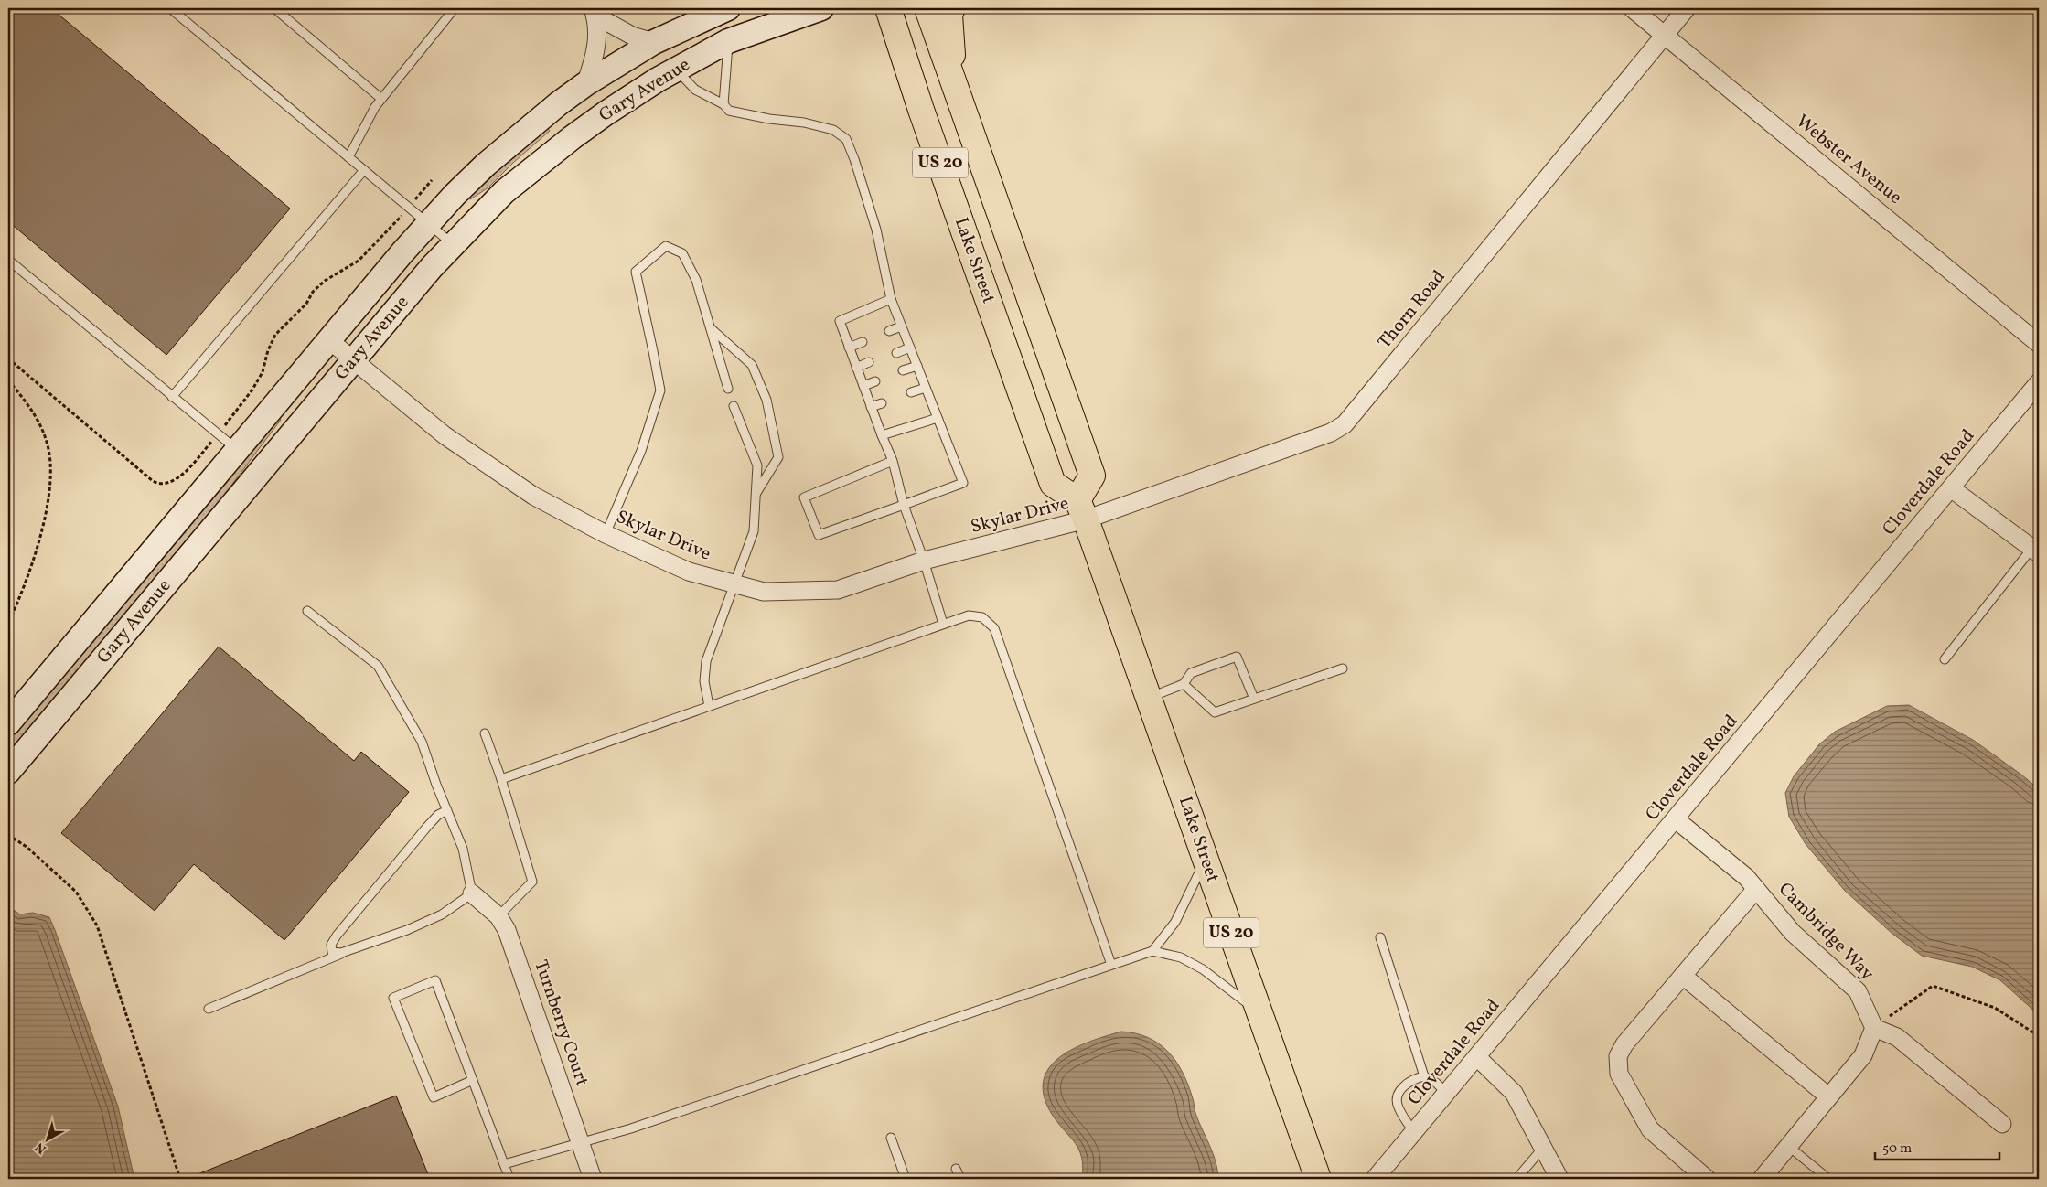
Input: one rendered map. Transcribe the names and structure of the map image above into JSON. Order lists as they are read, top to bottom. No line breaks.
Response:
{"streets":{"main road":["Gary Avenue","US 20","Lake Street"],"street":["Webster Avenue","Thorn Road","Cloverdale Road","Skylar Drive","Cambridge Way","Turnberry Court"]},"crossings":[["Gary Avenue","Skylar Drive"],["Webster Avenue","Thorn Road"],["US 20","Lake Street"],["US 20","Thorn Road"],["US 20","Skylar Drive"],["Lake Street","Thorn Road"],["Lake Street","Skylar Drive"],["Thorn Road","Skylar Drive"],["Cloverdale Road","Cambridge Way"]],"scale_bar":"50 m","north":"bottom left"}
